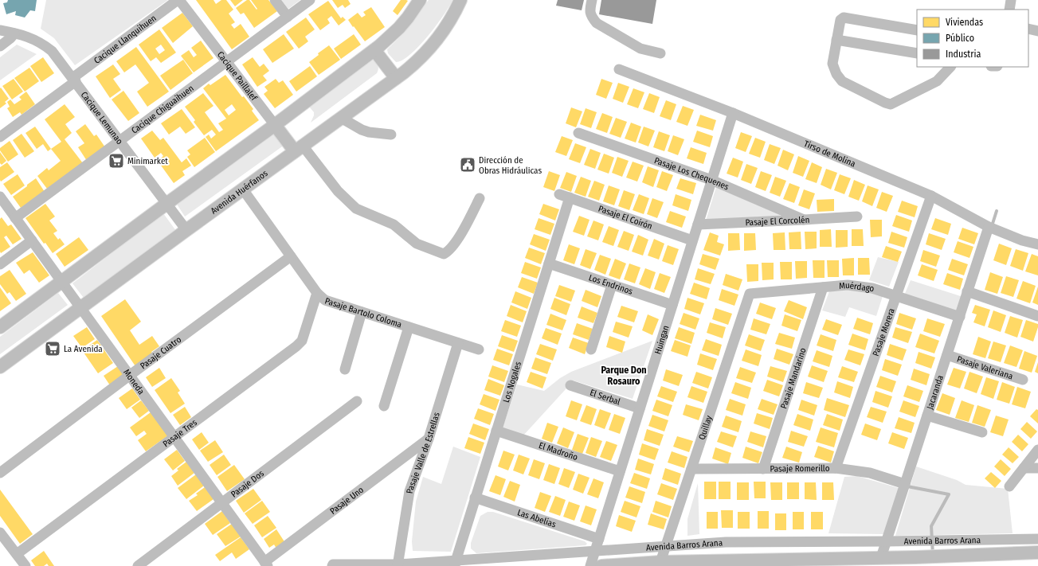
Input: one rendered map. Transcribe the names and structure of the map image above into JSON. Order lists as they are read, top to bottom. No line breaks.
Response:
{"streets":{"main road":["Cacique Paillalef","Avenida Huérfanos","Avenida Barros Arana"],"street":["Cacique Llanquihuen","Cacique Chiguaihuen","Cacique Lemunao","Tirso de Molina","Pasaje Los Chequenes","Pasaje El Coirón","Pasaje El Corcolén","Los Endrinos","Muérdago","Pasaje Bartolo Coloma","Pasaje Morera","Huingan","Pasaje Cuatro","Pasaje Valeriana","Pasaje Mandarino","Moneda","Los Nogales","Jacaranda","El Serbal","Quillay","Pasaje Tres","El Madroño","Pasaje Valle de Estrellas","Pasaje Romerillo","Pasaje Dos","Pasaje Uno","Las Abelias"]},"crossings":[["Cacique Llanquihuen","Cacique Paillalef"],["Cacique Llanquihuen","Cacique Lemunao"],["Cacique Paillalef","Cacique Chiguaihuen"],["Cacique Paillalef","Avenida Huérfanos"],["Cacique Chiguaihuen","Cacique Lemunao"],["Cacique Chiguaihuen","Moneda"],["Cacique Lemunao","Avenida Huérfanos"],["Tirso de Molina","Pasaje Morera"],["Tirso de Molina","Huingan"],["Tirso de Molina","Jacaranda"],["Pasaje Los Chequenes","Pasaje El Corcolén"],["Pasaje Los Chequenes","Huingan"],["Avenida Huérfanos","Pasaje Bartolo Coloma"],["Avenida Huérfanos","Moneda"],["Pasaje El Coirón","Huingan"],["Pasaje El Coirón","Los Nogales"],["Pasaje El Corcolén","Huingan"],["Los Endrinos","Huingan"],["Los Endrinos","Los Nogales"],["Muérdago","Pasaje Morera"],["Muérdago","Pasaje Mandarino"],["Muérdago","Jacaranda"],["Muérdago","Quillay"],["Pasaje Bartolo Coloma","Pasaje Cuatro"],["Pasaje Bartolo Coloma","Pasaje Tres"],["Pasaje Bartolo Coloma","Pasaje Valle de Estrellas"],["Pasaje Morera","Pasaje Romerillo"],["Huingan","El Serbal"],["Huingan","El Madroño"],["Huingan","Las Abelias"],["Huingan","Avenida Barros Arana"],["Pasaje Cuatro","Moneda"],["Pasaje Valeriana","Jacaranda"],["Pasaje Mandarino","Pasaje Romerillo"],["Moneda","Pasaje Tres"],["Moneda","Pasaje Dos"],["Moneda","Pasaje Uno"],["Los Nogales","El Madroño"],["Los Nogales","Las Abelias"],["Los Nogales","Avenida Barros Arana"],["Jacaranda","Pasaje Romerillo"],["Jacaranda","Avenida Barros Arana"],["Quillay","Pasaje Romerillo"],["Quillay","Avenida Barros Arana"],["Pasaje Valle de Estrellas","Pasaje Uno"],["Pasaje Valle de Estrellas","Avenida Barros Arana"]],"districts":["Parque Don Rosauro"],"places":{"supermarket":["Minimarket","La Avenida"],"public building":["Dirección de Obras Hidráulicas"]},"legend":["Viviendas","Público","Industria"]}
